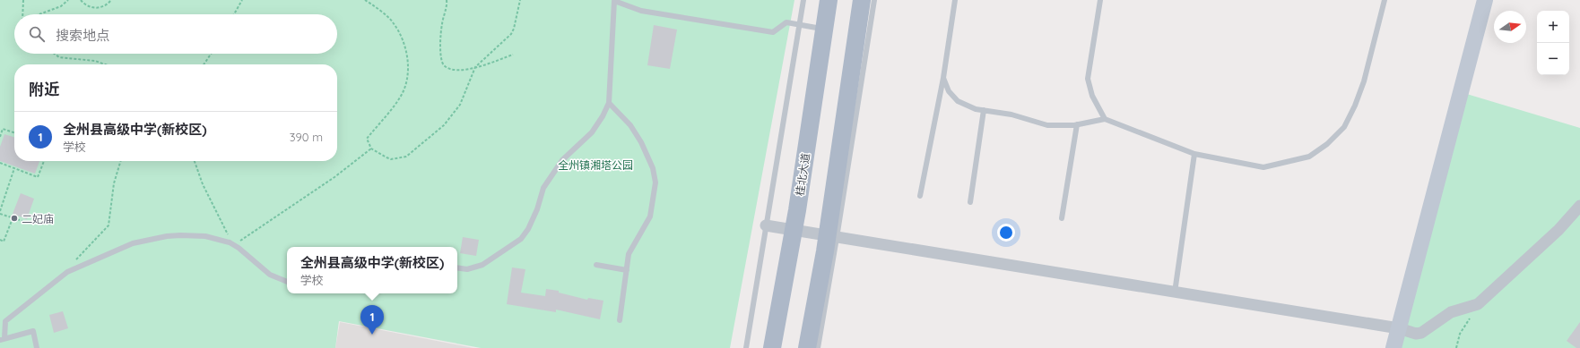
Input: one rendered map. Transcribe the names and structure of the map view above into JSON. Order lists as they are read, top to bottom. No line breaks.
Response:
{"streets":{"main road":["桂北大道"]},"parks":["全州镇湘塔公园"],"places":["二妃庙"],"north":"right","page":{"map_buttons":["+","−"],"search":"搜索地点","heading":"附近","list":[{"mark":"1","name":"全州县高级中学(新校区)","note":"学校","value":"390 m"}],"popup":["全州县高级中学(新校区)","学校"],"pins":"1"}}
